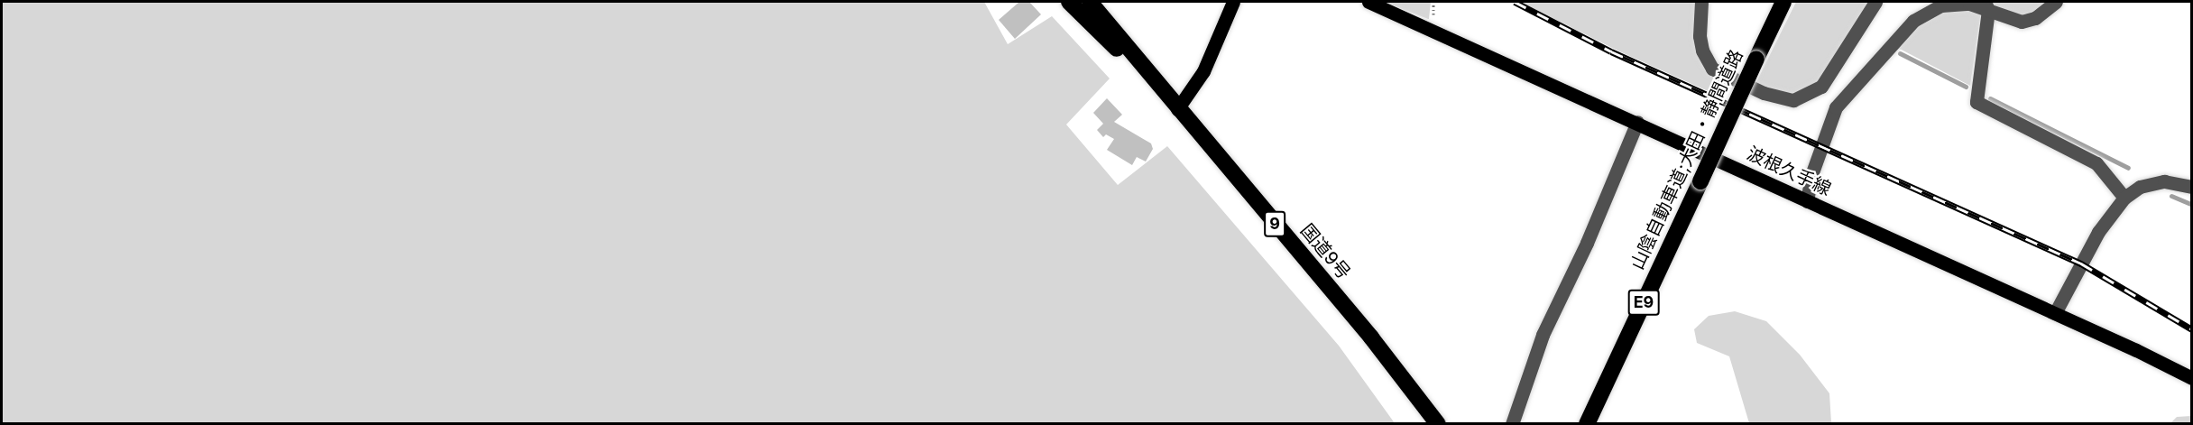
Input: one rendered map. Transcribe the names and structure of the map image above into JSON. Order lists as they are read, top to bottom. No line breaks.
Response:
{"streets":{"highway":["山陰自動車道;大田・静間道路","9","国道9号","E9"],"main road":["波根久手線"]}}
